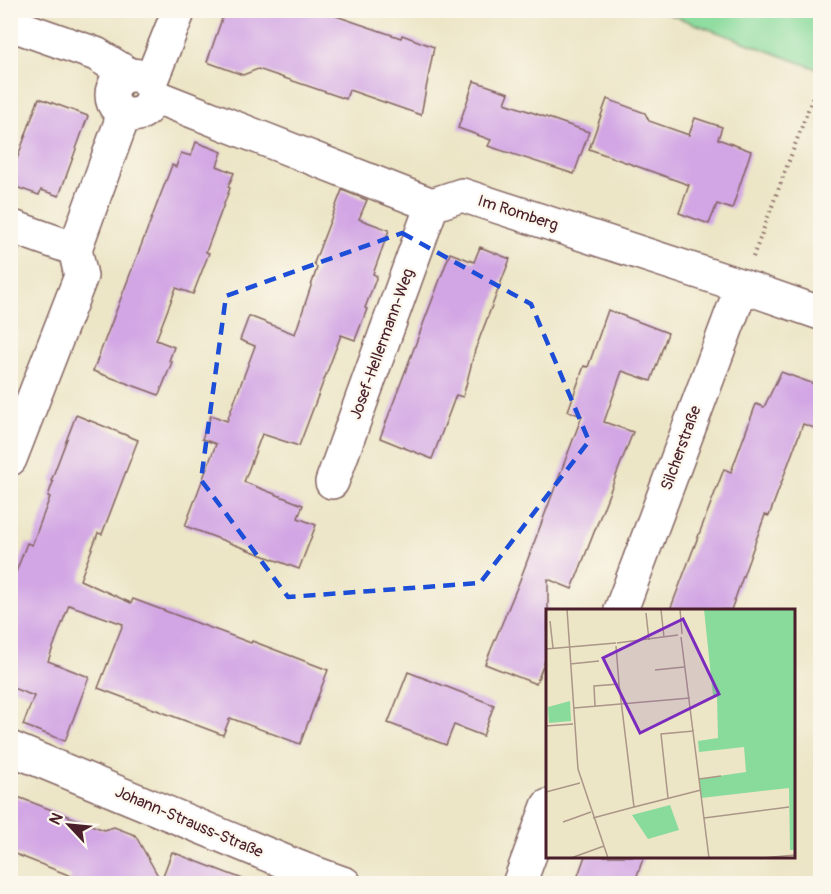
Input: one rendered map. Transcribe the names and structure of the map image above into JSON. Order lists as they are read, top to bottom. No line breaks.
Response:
{"streets":{"street":["Im Romberg","Josef-Hellermann-Weg","Silcherstraße","Johann-Strauss-Straße"]},"crossings":[["Im Romberg","Josef-Hellermann-Weg"],["Im Romberg","Silcherstraße"]],"north":"top left"}
